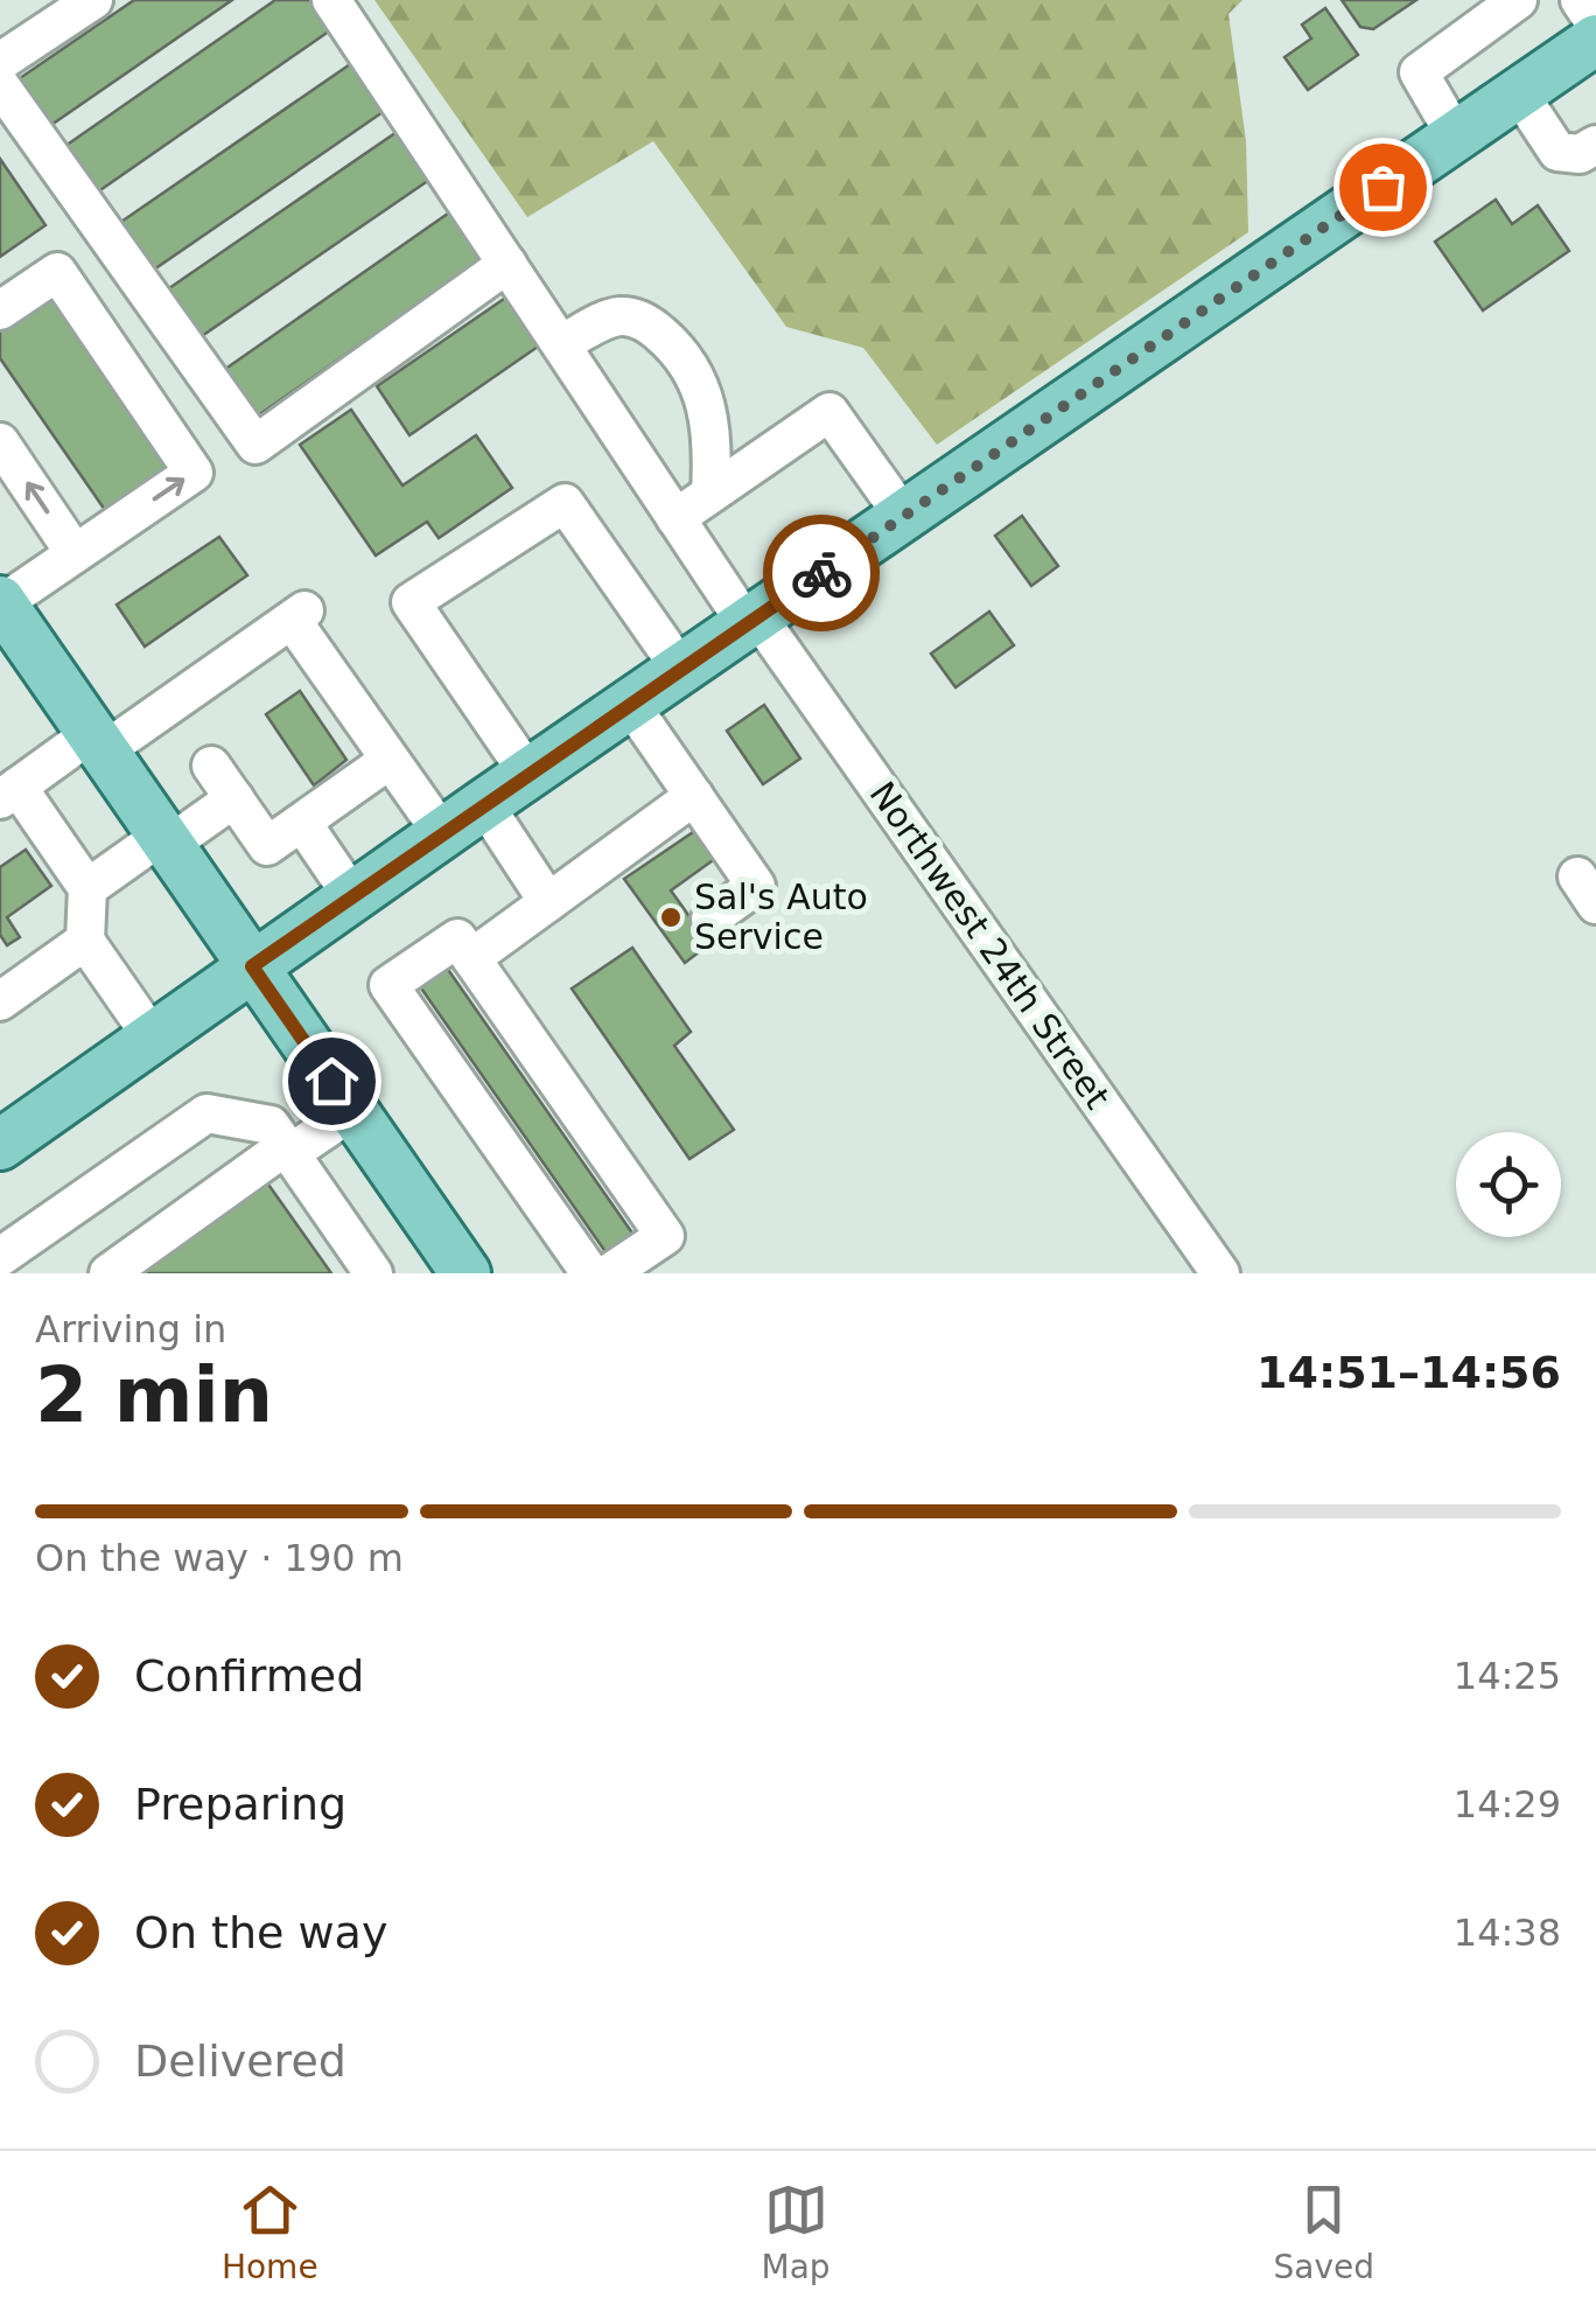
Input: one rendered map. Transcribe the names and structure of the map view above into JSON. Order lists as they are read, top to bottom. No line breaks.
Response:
{"streets":{"street":["Northwest 24th Street"]},"places":["Sal's Auto Service"],"page":{"heading":["2 min","Arriving in","14:51–14:56"],"bar":"On the way · 190 m","list":[["Confirmed","14:25"],["Preparing","14:29"],["On the way","14:38"],"Delivered"],"tabs":["Home","Map","Saved"]}}
